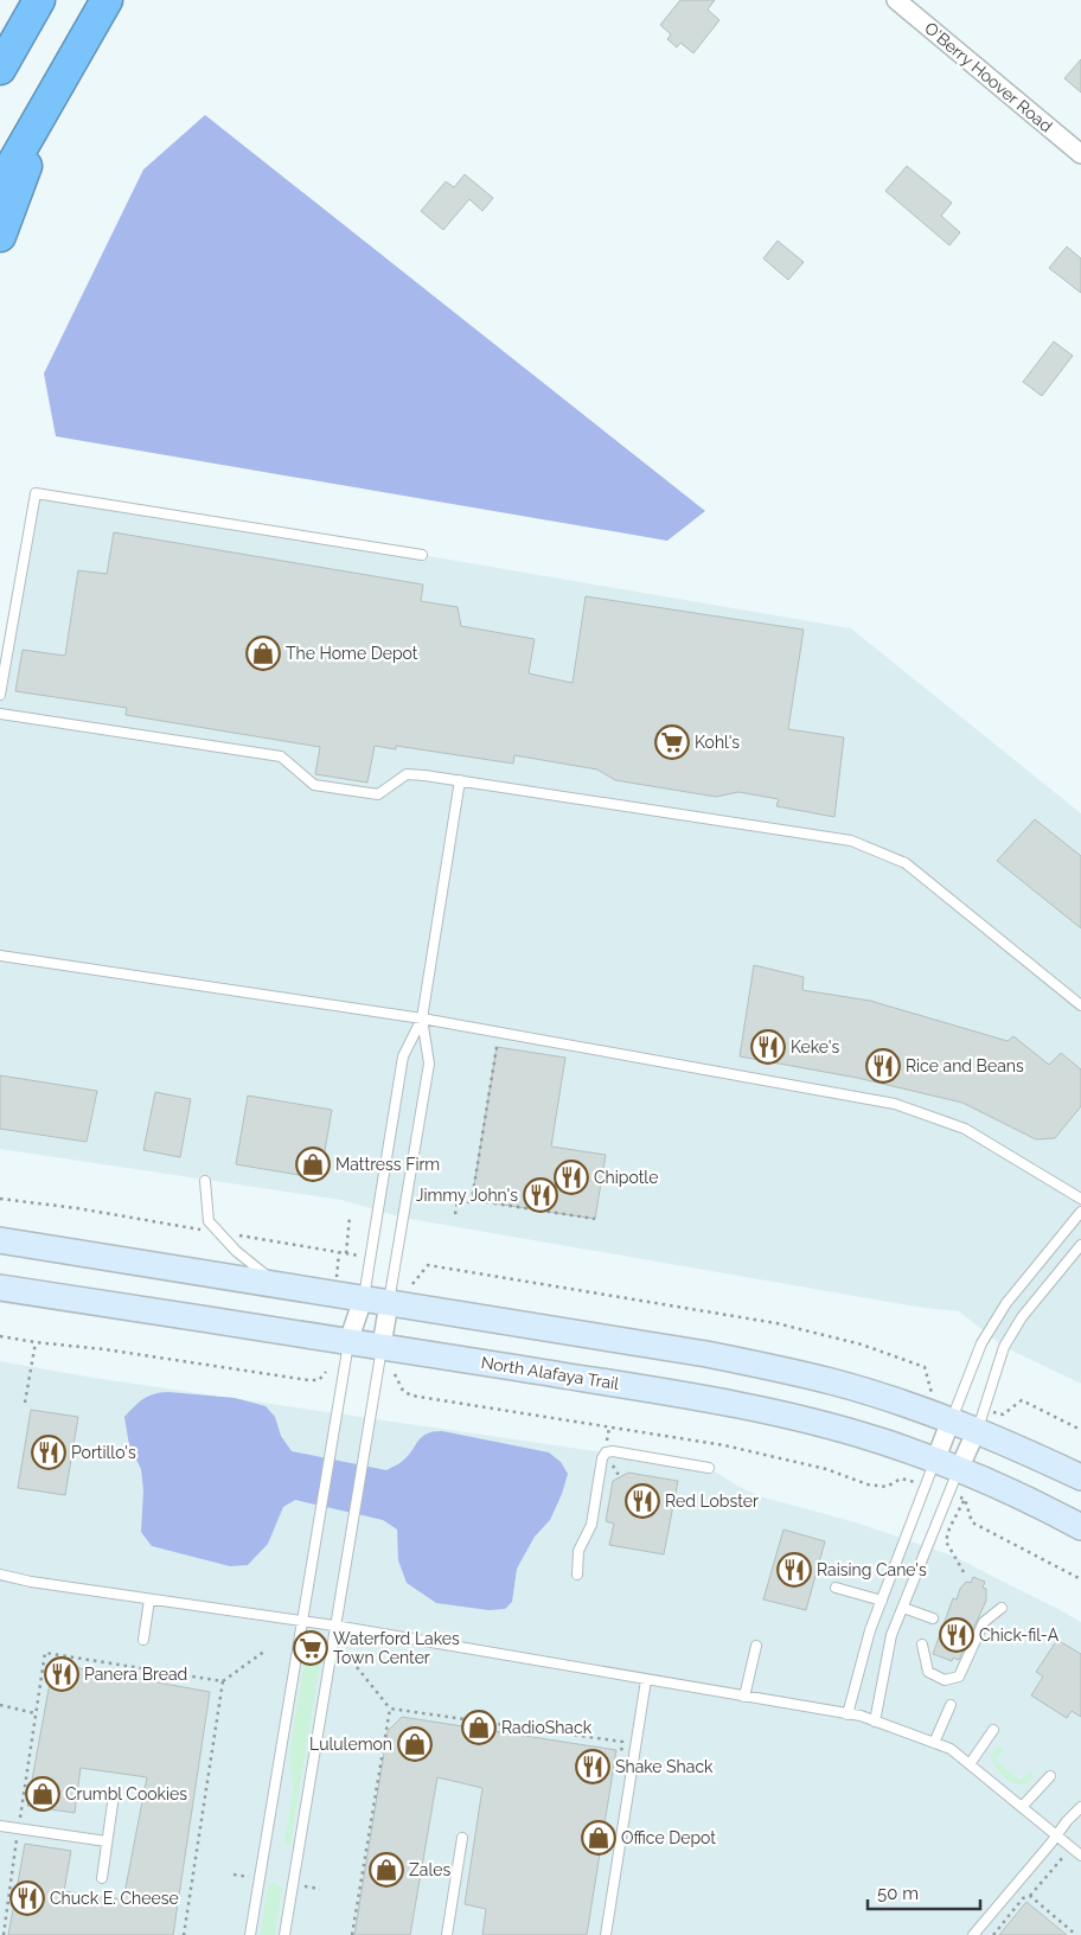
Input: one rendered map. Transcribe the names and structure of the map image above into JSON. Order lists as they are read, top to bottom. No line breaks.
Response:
{"streets":{"main road":["North Alafaya Trail"],"street":["O'Berry Hoover Road"]},"places":{"shop":["The Home Depot","Mattress Firm","RadioShack","Lululemon","Crumbl Cookies","Office Depot","Zales"],"supermarket":["Kohl's","Waterford Lakes Town Center"],"restaurant":["Keke's","Rice and Beans","Chipotle","Jimmy John's","Portillo's","Red Lobster","Raising Cane's","Chick-fil-A","Panera Bread","Shake Shack","Chuck E. Cheese"]},"scale_bar":"50 m"}
